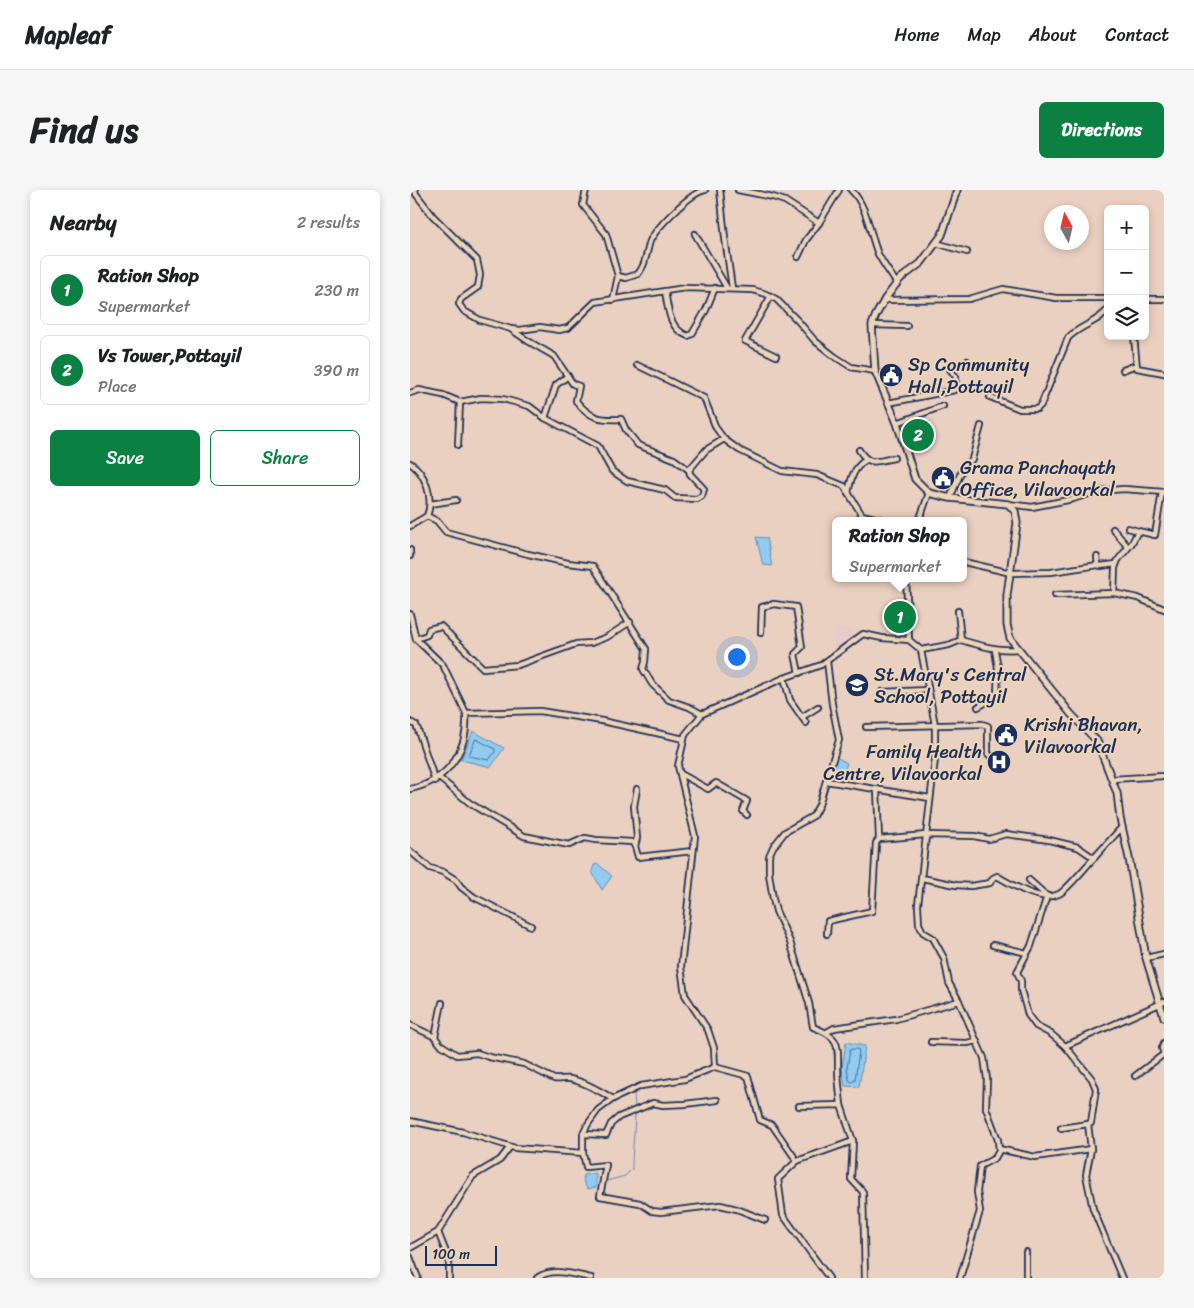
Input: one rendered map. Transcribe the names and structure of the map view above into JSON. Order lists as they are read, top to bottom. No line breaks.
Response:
{"places":{"public building":["Sp Community Hall,Pottayil","Grama Panchayath Office, Vilavoorkal","Krishi Bhavan, Vilavoorkal"],"school or university":["St.Mary's Central School, Pottayil"],"hospital":["Family Health Centre, Vilavoorkal"]},"scale_bar":"100 m","north":"top","page":{"header":"Mapleaf","nav":["Home","Map","About","Contact"],"title":"Find us","buttons":["Directions",["Save","Share"]],"heading":["Nearby","2 results"],"map_buttons":["+","−"],"list":[{"mark":"1","name":"Ration Shop","note":"Supermarket","value":"230 m"},{"mark":"2","name":"Vs Tower,Pottayil","note":"Place","value":"390 m"}],"pins":["2","1"],"popup":["Ration Shop","Supermarket"],"scale":"100 m"}}
